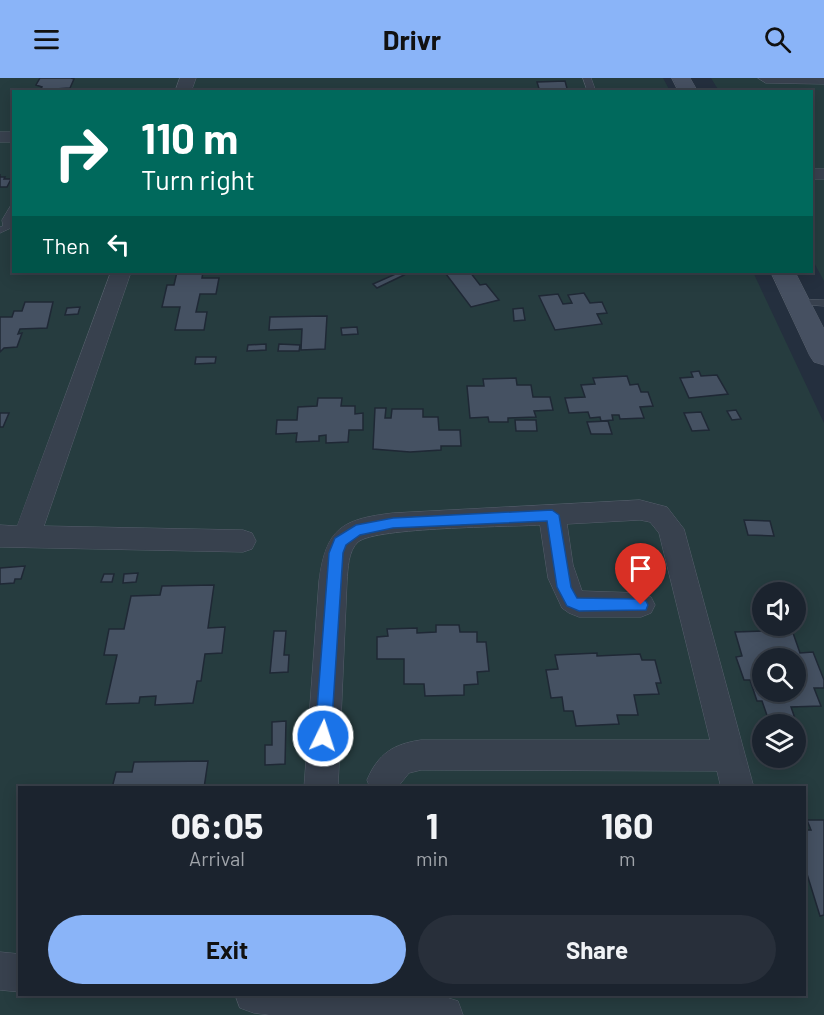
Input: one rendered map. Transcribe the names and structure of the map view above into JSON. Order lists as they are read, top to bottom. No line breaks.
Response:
{"page":{"header":"Drivr","turn":["110 m","Turn right"],"then":"Then","eta":["06:05","Arrival","1","min","160","m"],"buttons":["Exit","Share"]}}
